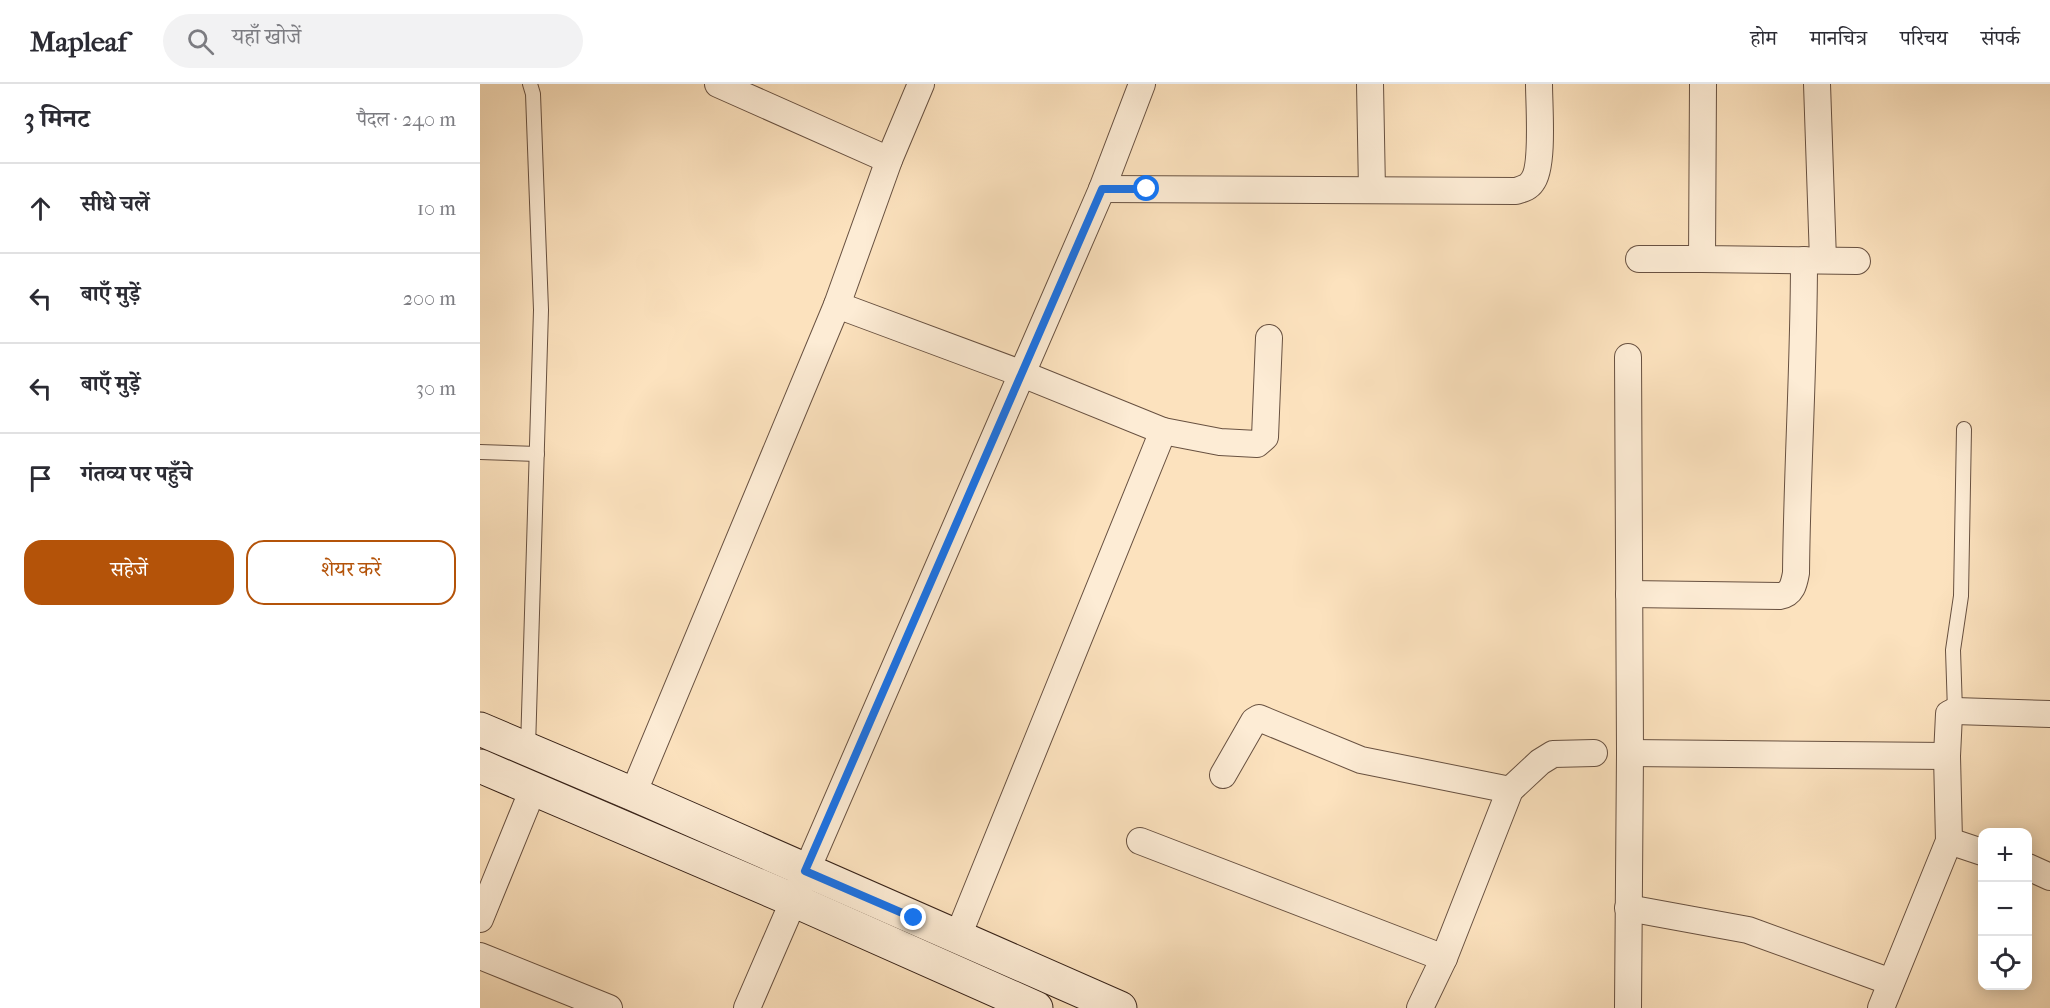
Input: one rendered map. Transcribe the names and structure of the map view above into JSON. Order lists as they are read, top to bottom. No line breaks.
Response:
{"page":{"header":"Mapleaf","search":"यहाँ खोजें","nav":["होम","मानचित्र","परिचय","संपर्क"],"heading":["3 मिनट","पैदल · 240 m"],"list":[["सीधे चलें","10 m"],["बाएँ मुड़ें","200 m"],["बाएँ मुड़ें","30 m"],"गंतव्य पर पहुँचे"],"buttons":["सहेजें","शेयर करें"],"map_buttons":["+","−"]}}
